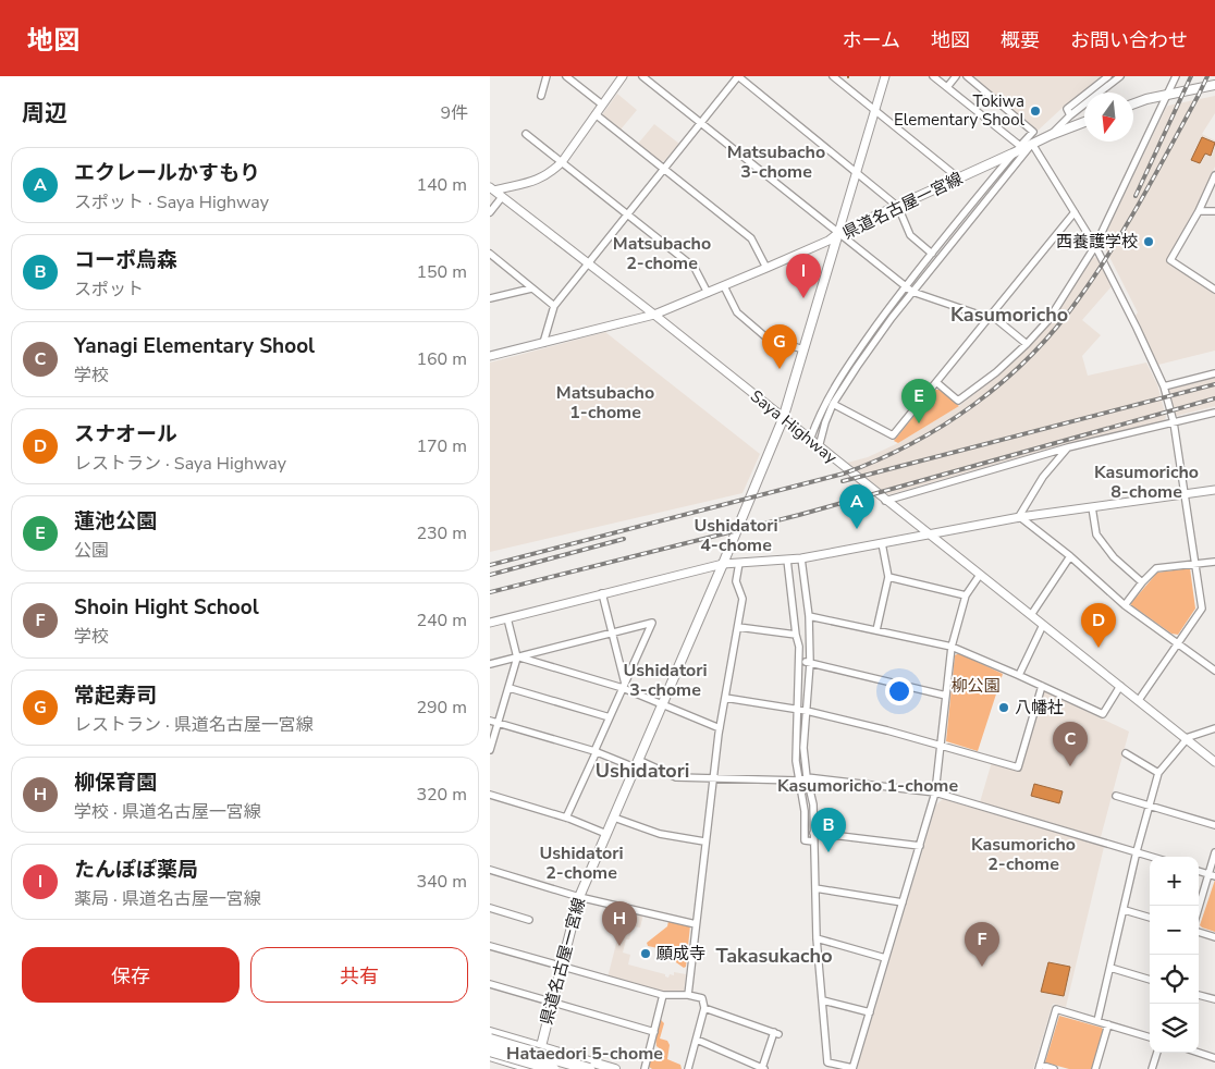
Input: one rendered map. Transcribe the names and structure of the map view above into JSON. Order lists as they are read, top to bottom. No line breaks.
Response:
{"streets":{"main road":["県道名古屋一宮線"],"street":["Saya Highway"]},"crossings":[["県道名古屋一宮線","Saya Highway"]],"districts":["Matsubacho 3-chome","Matsubacho 2-chome","Kasumoricho","Matsubacho 1-chome","Kasumoricho 8-chome","Ushidatori 4-chome","Ushidatori 3-chome","Ushidatori","Kasumoricho 1-chome","Kasumoricho 2-chome","Ushidatori 2-chome","Takasukacho","Hataedori 5-chome"],"parks":["柳公園"],"places":["Tokiwa Elementary Shool","西養護学校","八幡社","願成寺"],"north":"bottom","page":{"header":"地図","nav":["ホーム","地図","概要","お問い合わせ"],"heading":["周辺","9件"],"list":[{"mark":"A","name":"エクレールかすもり","note":"スポット · Saya Highway","value":"140 m"},{"mark":"B","name":"コーポ烏森","note":"スポット","value":"150 m"},{"mark":"C","name":"Yanagi Elementary Shool","note":"学校","value":"160 m"},{"mark":"D","name":"スナオール","note":"レストラン · Saya Highway","value":"170 m"},{"mark":"E","name":"蓮池公園","note":"公園","value":"230 m"},{"mark":"F","name":"Shoin Hight School","note":"学校","value":"240 m"},{"mark":"G","name":"常起寿司","note":"レストラン · 県道名古屋一宮線","value":"290 m"},{"mark":"H","name":"柳保育園","note":"学校 · 県道名古屋一宮線","value":"320 m"},{"mark":"I","name":"たんぽぽ薬局","note":"薬局 · 県道名古屋一宮線","value":"340 m"}],"pins":["I","G","E","A","D","C","B","H","F"],"map_buttons":["+","−"],"buttons":["保存","共有"]}}
